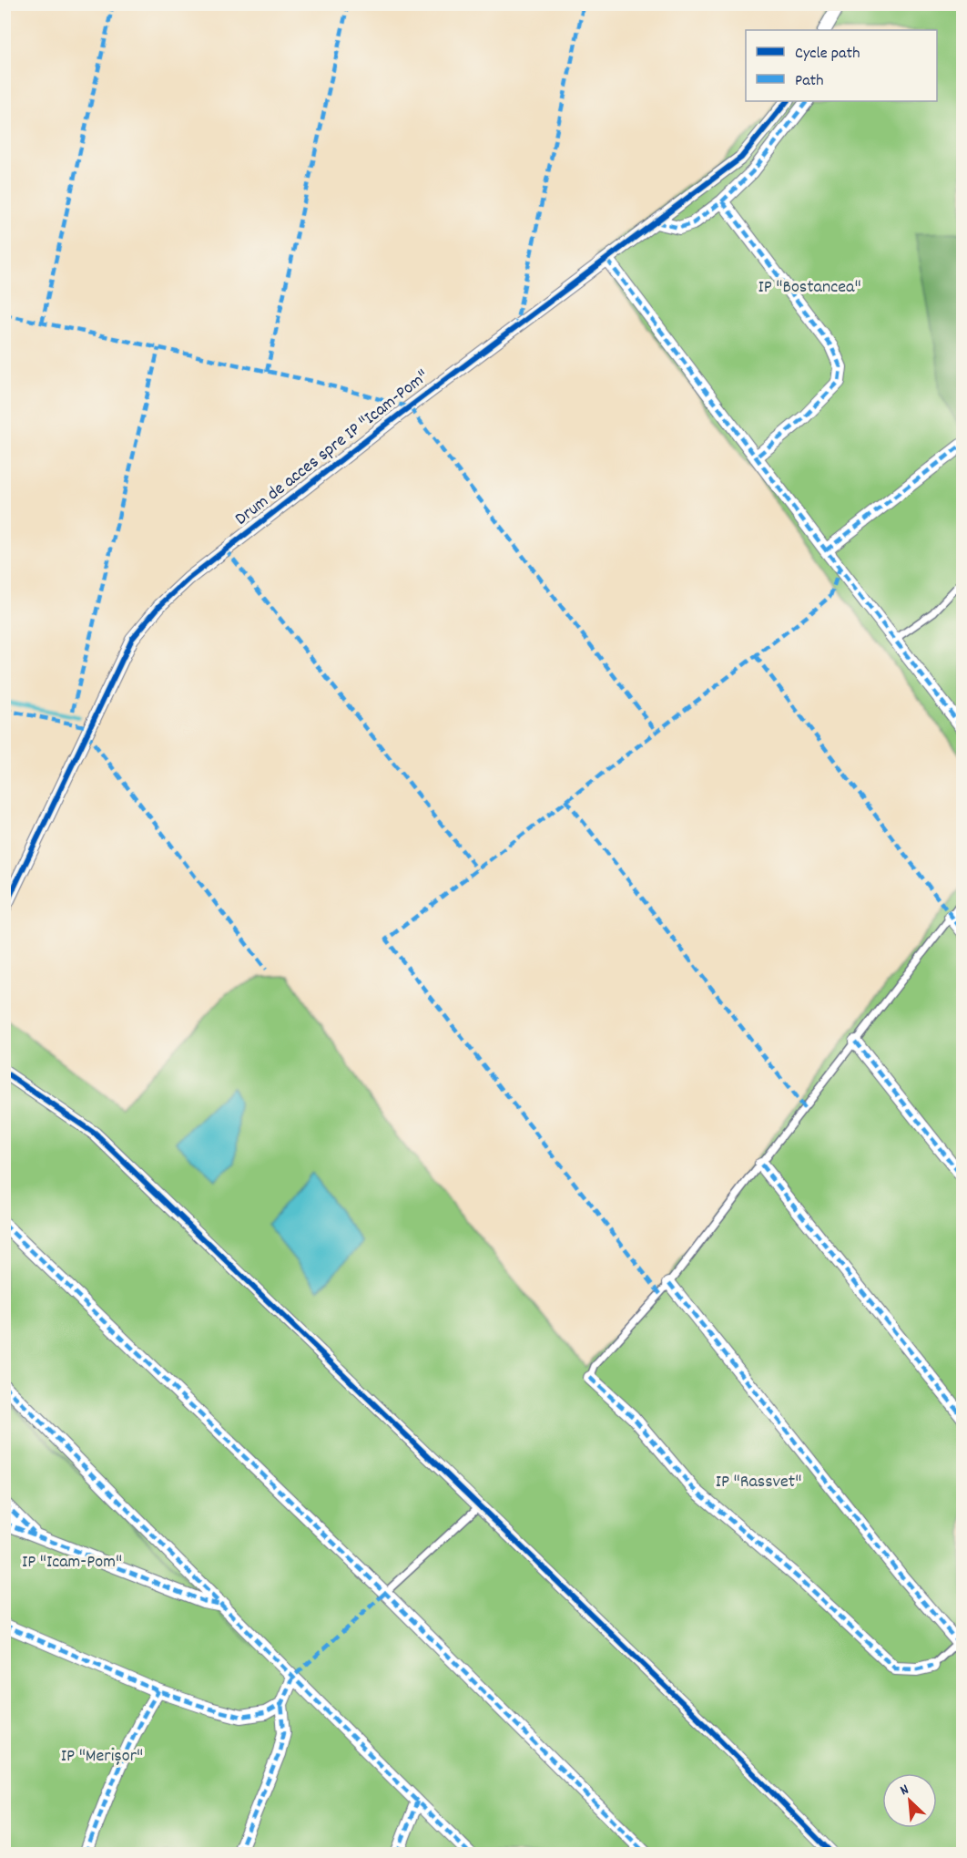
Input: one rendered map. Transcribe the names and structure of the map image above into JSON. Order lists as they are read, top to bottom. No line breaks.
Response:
{"streets":{"street":["Drum de acces spre IP \"Icam-Pom\""]},"parks":["IP \"Bostancea\"","IP \"Rassvet\"","IP \"Icam-Pom\"","IP \"Merișor\""],"legend":["Cycle path","Path"],"north":"top left"}
